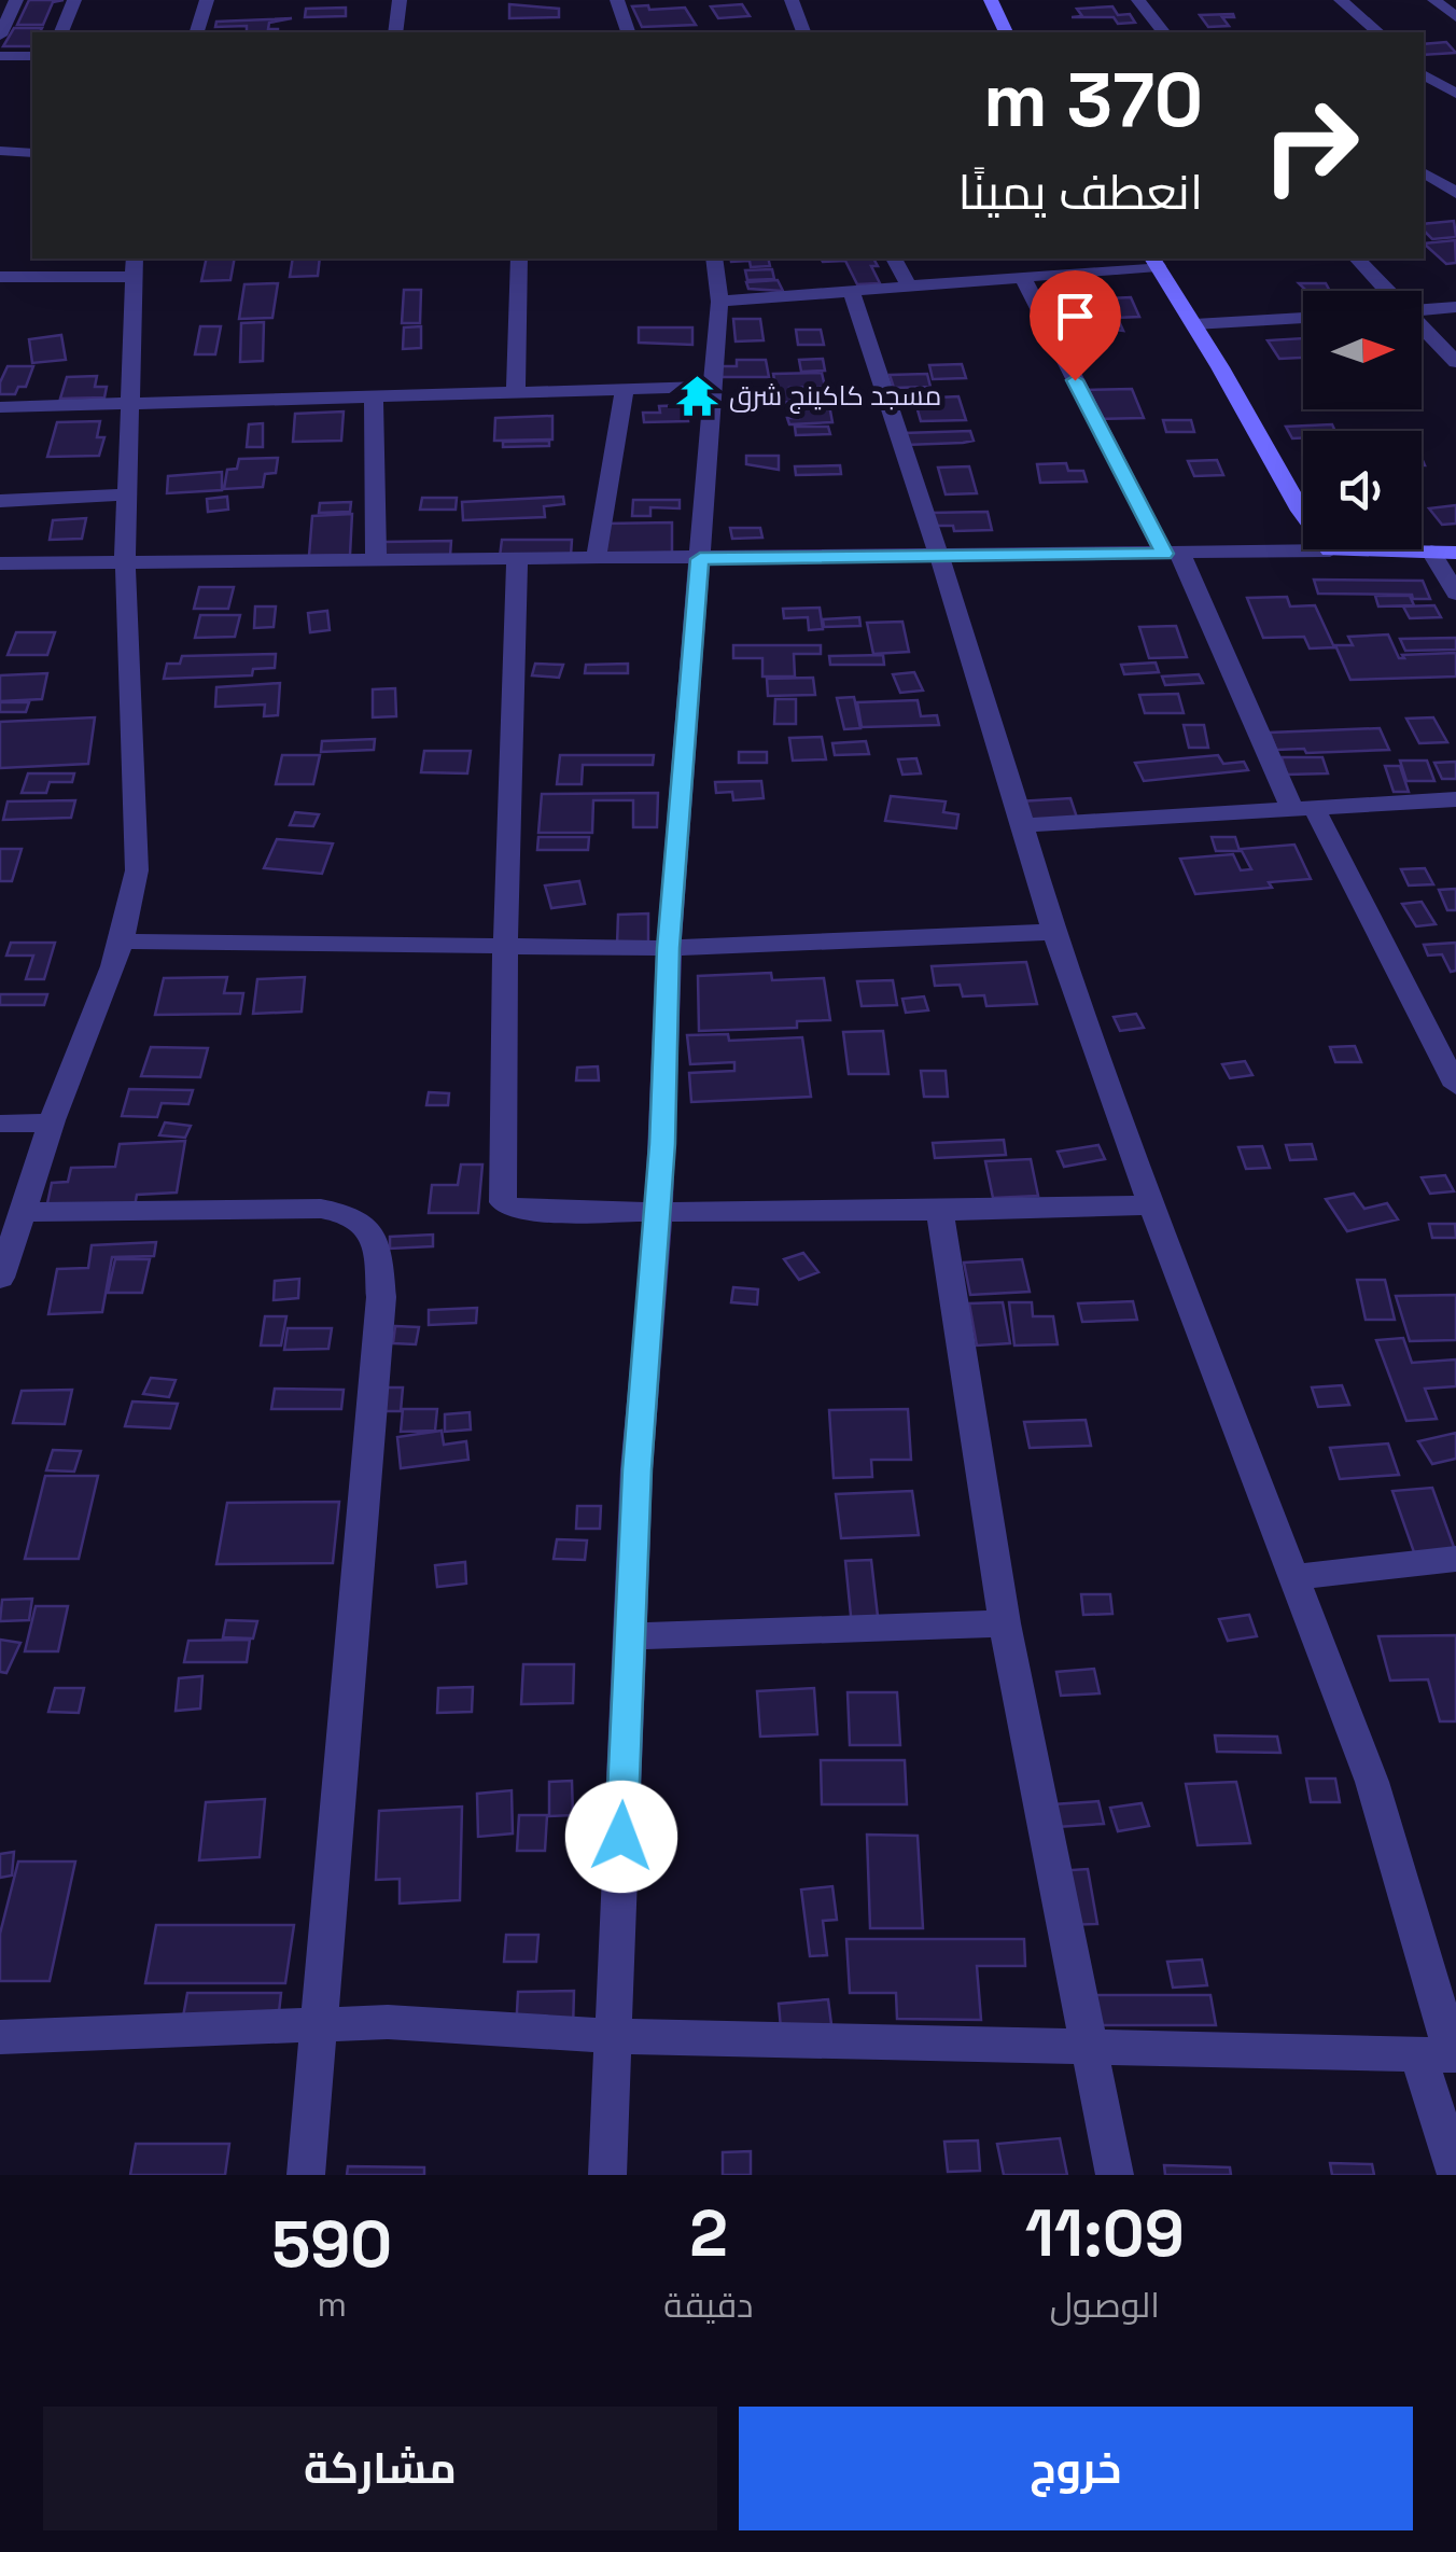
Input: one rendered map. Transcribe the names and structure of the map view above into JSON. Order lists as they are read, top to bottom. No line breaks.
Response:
{"places":{"temple":["مسجد كاكينج شرق"]},"north":"right","page":{"turn":["370 m","انعطف يمينًا"],"eta":["11:09","الوصول","2","دقيقة","590","m"],"buttons":["خروج","مشاركة"]}}
